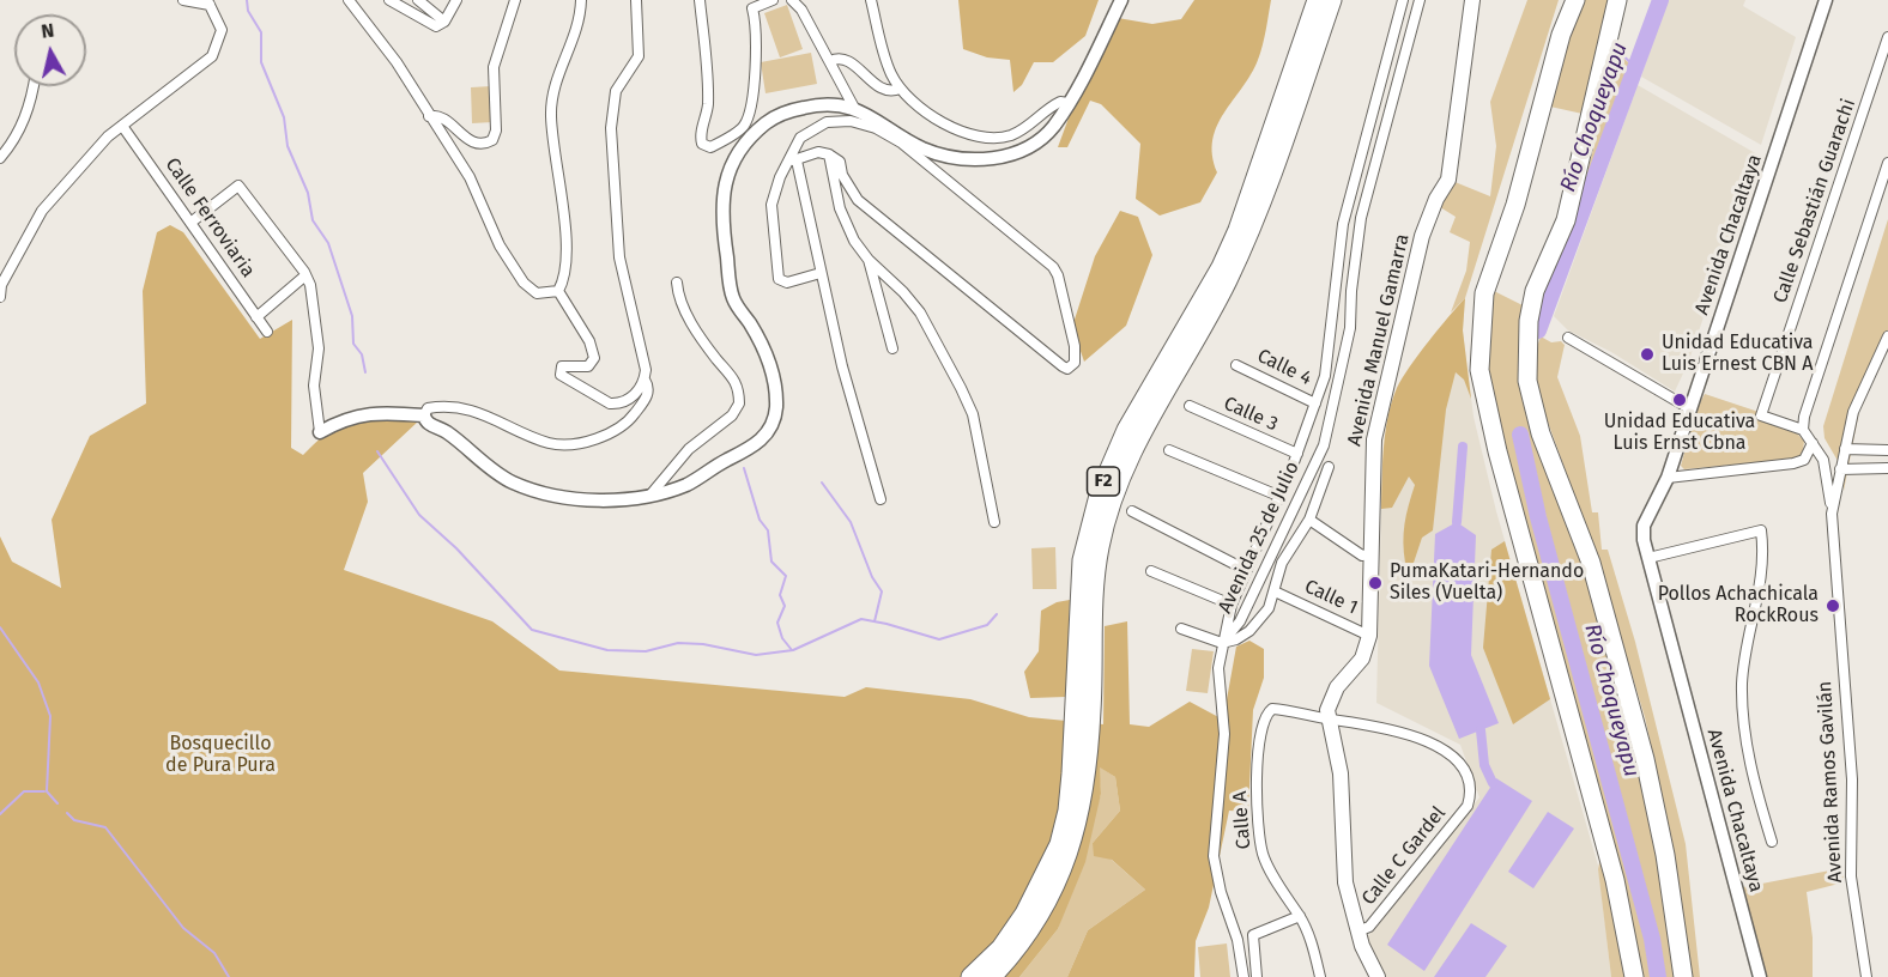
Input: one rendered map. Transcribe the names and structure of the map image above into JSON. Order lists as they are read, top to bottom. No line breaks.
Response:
{"streets":{"highway":["F2"],"main road":["Avenida Manuel Gamarra"],"street":["Calle Sebastián Guarachi","Calle Ferroviaria","Avenida Chacaltaya","Calle 4","Calle 3","Avenida 25 de Julio","Calle 1","Avenida Ramos Gavilán","Calle A","Calle C Gardel"]},"crossings":[["Avenida Manuel Gamarra","Calle 1"],["Avenida Manuel Gamarra","Calle A"],["Avenida Manuel Gamarra","Calle C Gardel"],["Calle 4","Avenida 25 de Julio"],["Calle 3","Avenida 25 de Julio"],["Calle A","Calle C Gardel"]],"water":["Río Choqueyapu"],"parks":["Bosquecillo de Pura Pura"],"places":["Unidad Educativa Luis Ernest CBN A","Unidad Educativa Luis Ernst Cbna","PumaKatari-Hernando Siles (Vuelta)","Pollos Achachicala RockRous"],"north":"top"}
